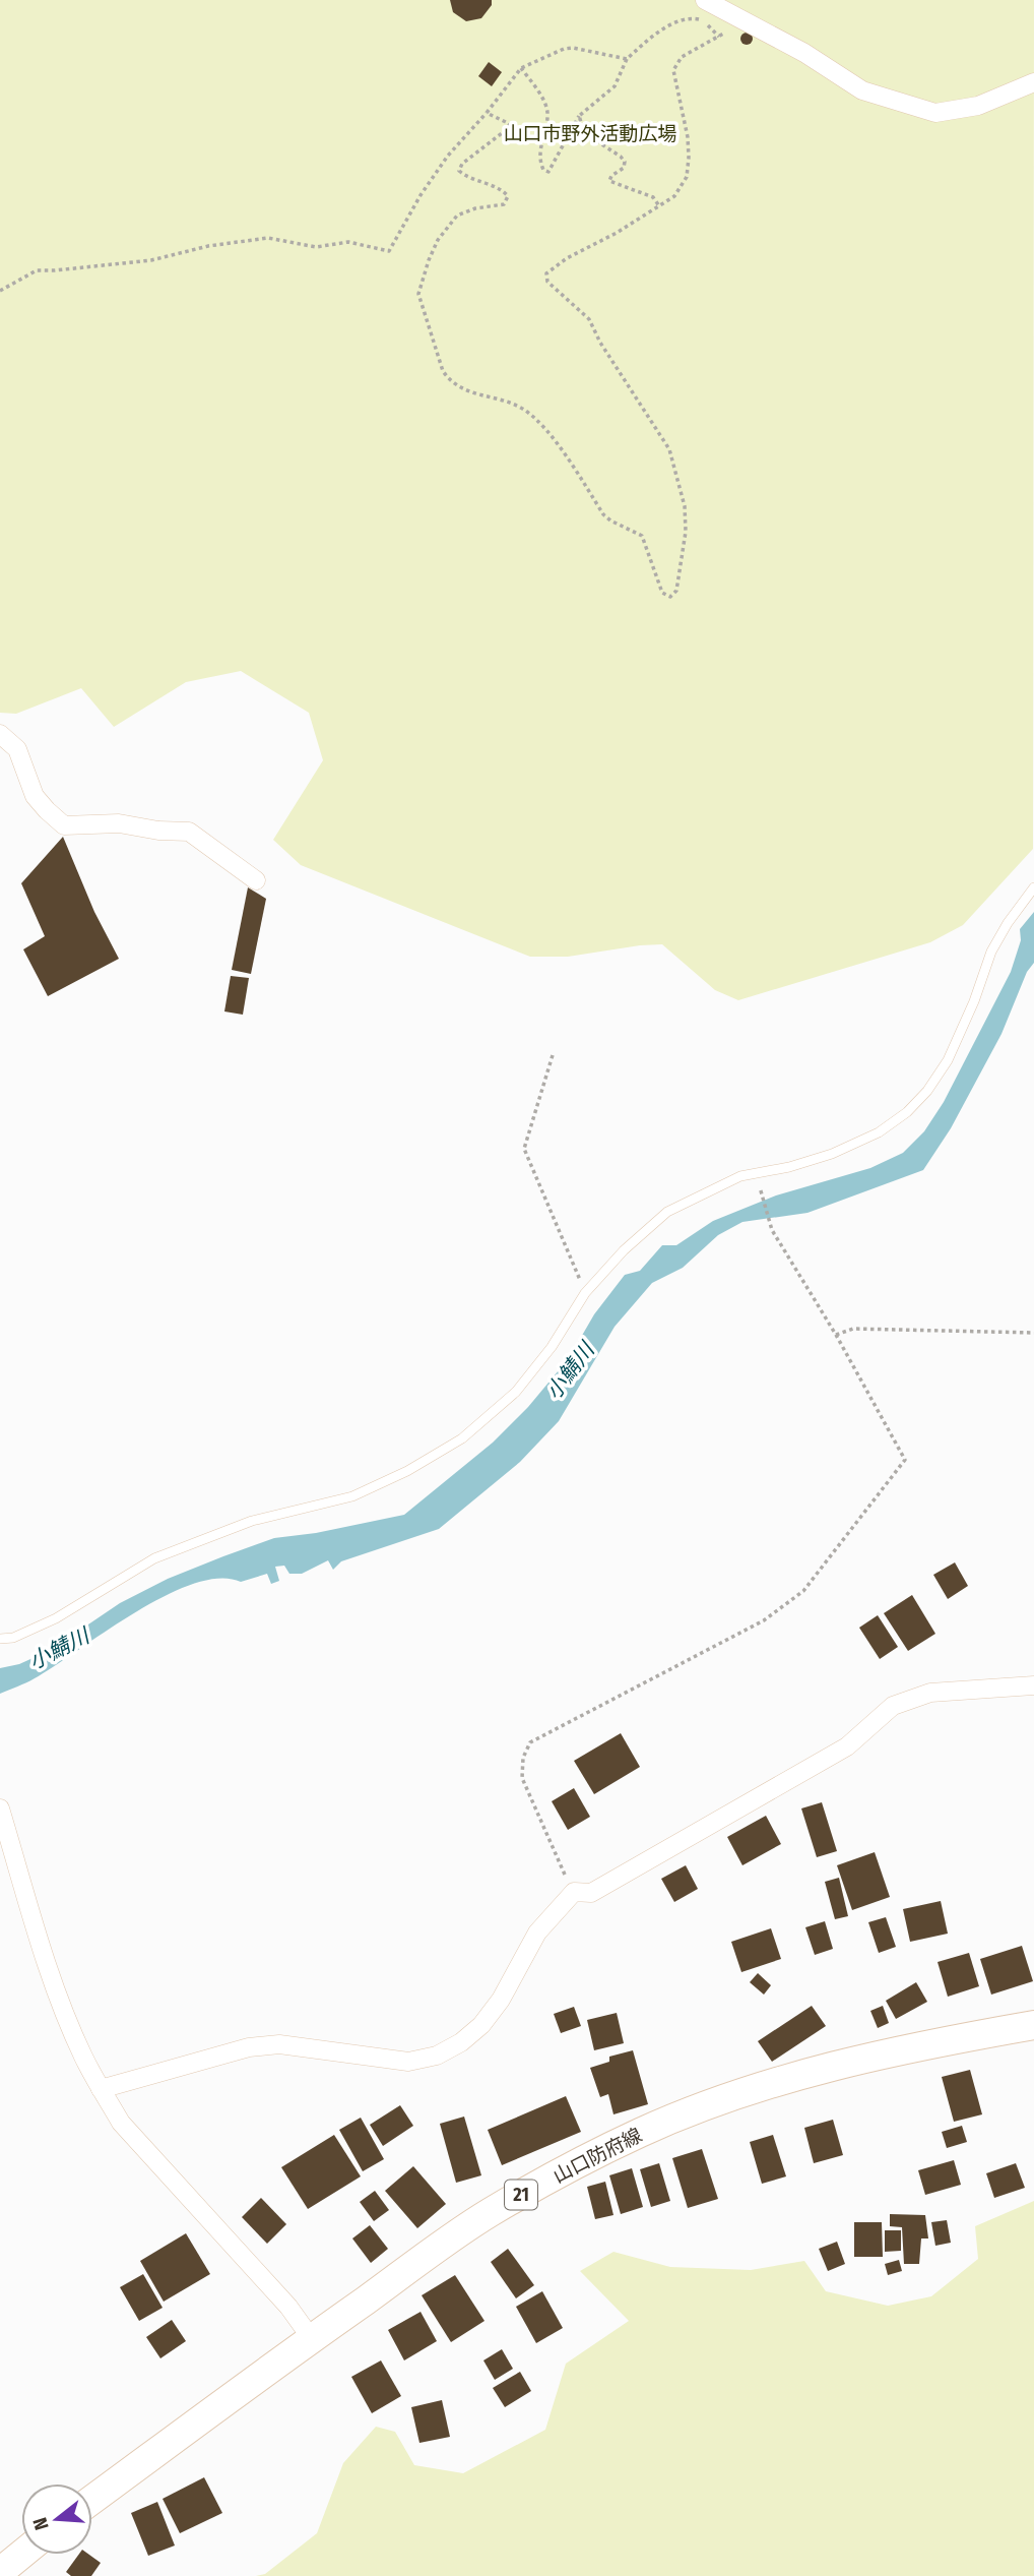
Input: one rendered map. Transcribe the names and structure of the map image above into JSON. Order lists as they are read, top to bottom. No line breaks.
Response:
{"streets":{"main road":["山口防府線","21"]},"water":["小鯖川"],"parks":["山口市野外活動広場"],"north":"left"}
